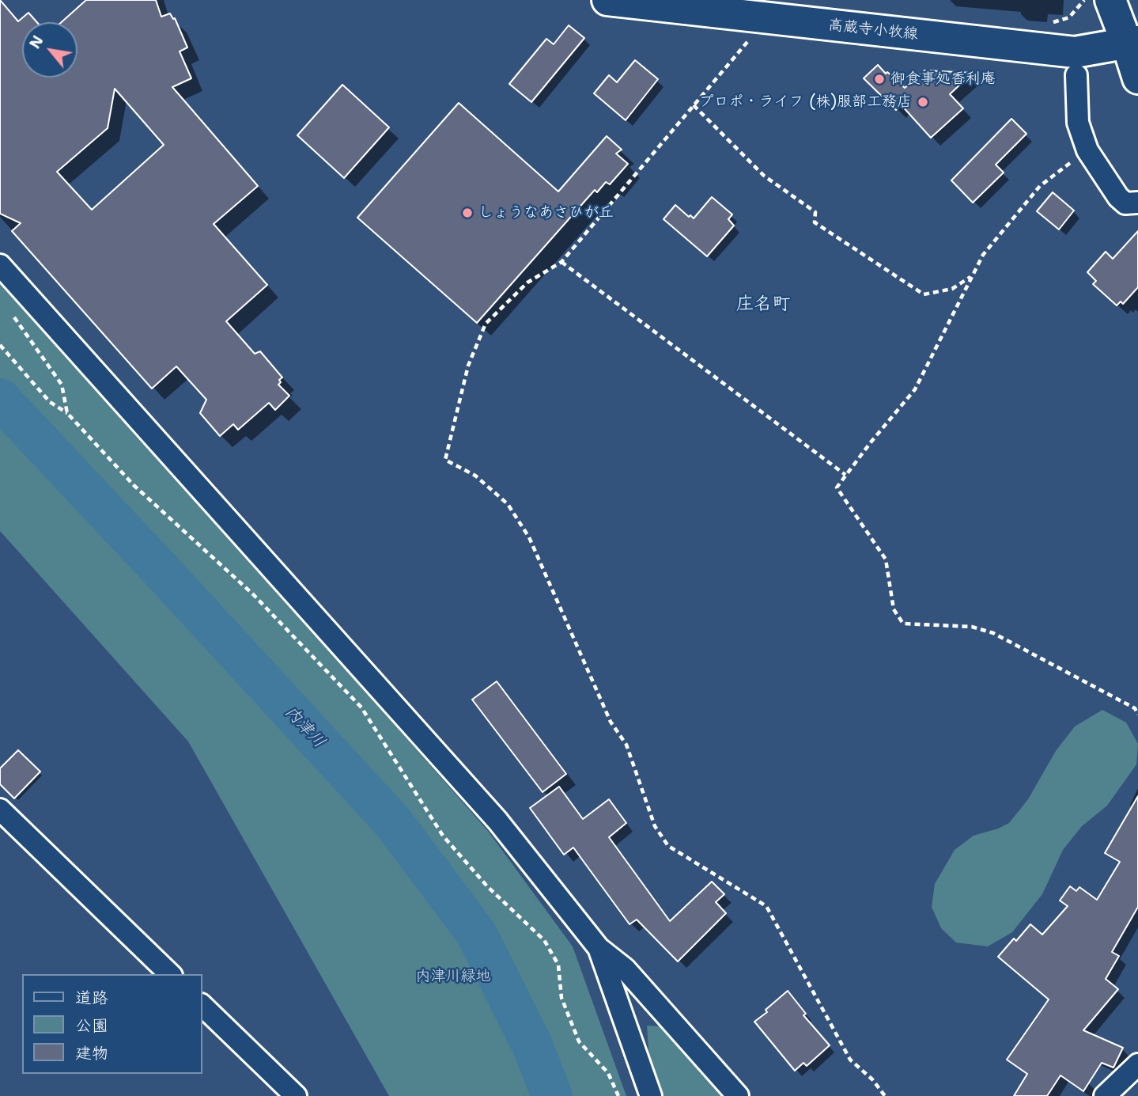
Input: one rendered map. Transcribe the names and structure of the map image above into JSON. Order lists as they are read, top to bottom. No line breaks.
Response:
{"streets":{"main road":["高蔵寺小牧線"]},"districts":["庄名町"],"water":["内津川"],"parks":["内津川緑地"],"places":["御食事処香利庵","プロポ・ライフ (株)服部工務店","しょうなあさひが丘"],"legend":["道路","公園","建物"],"north":"top left"}
